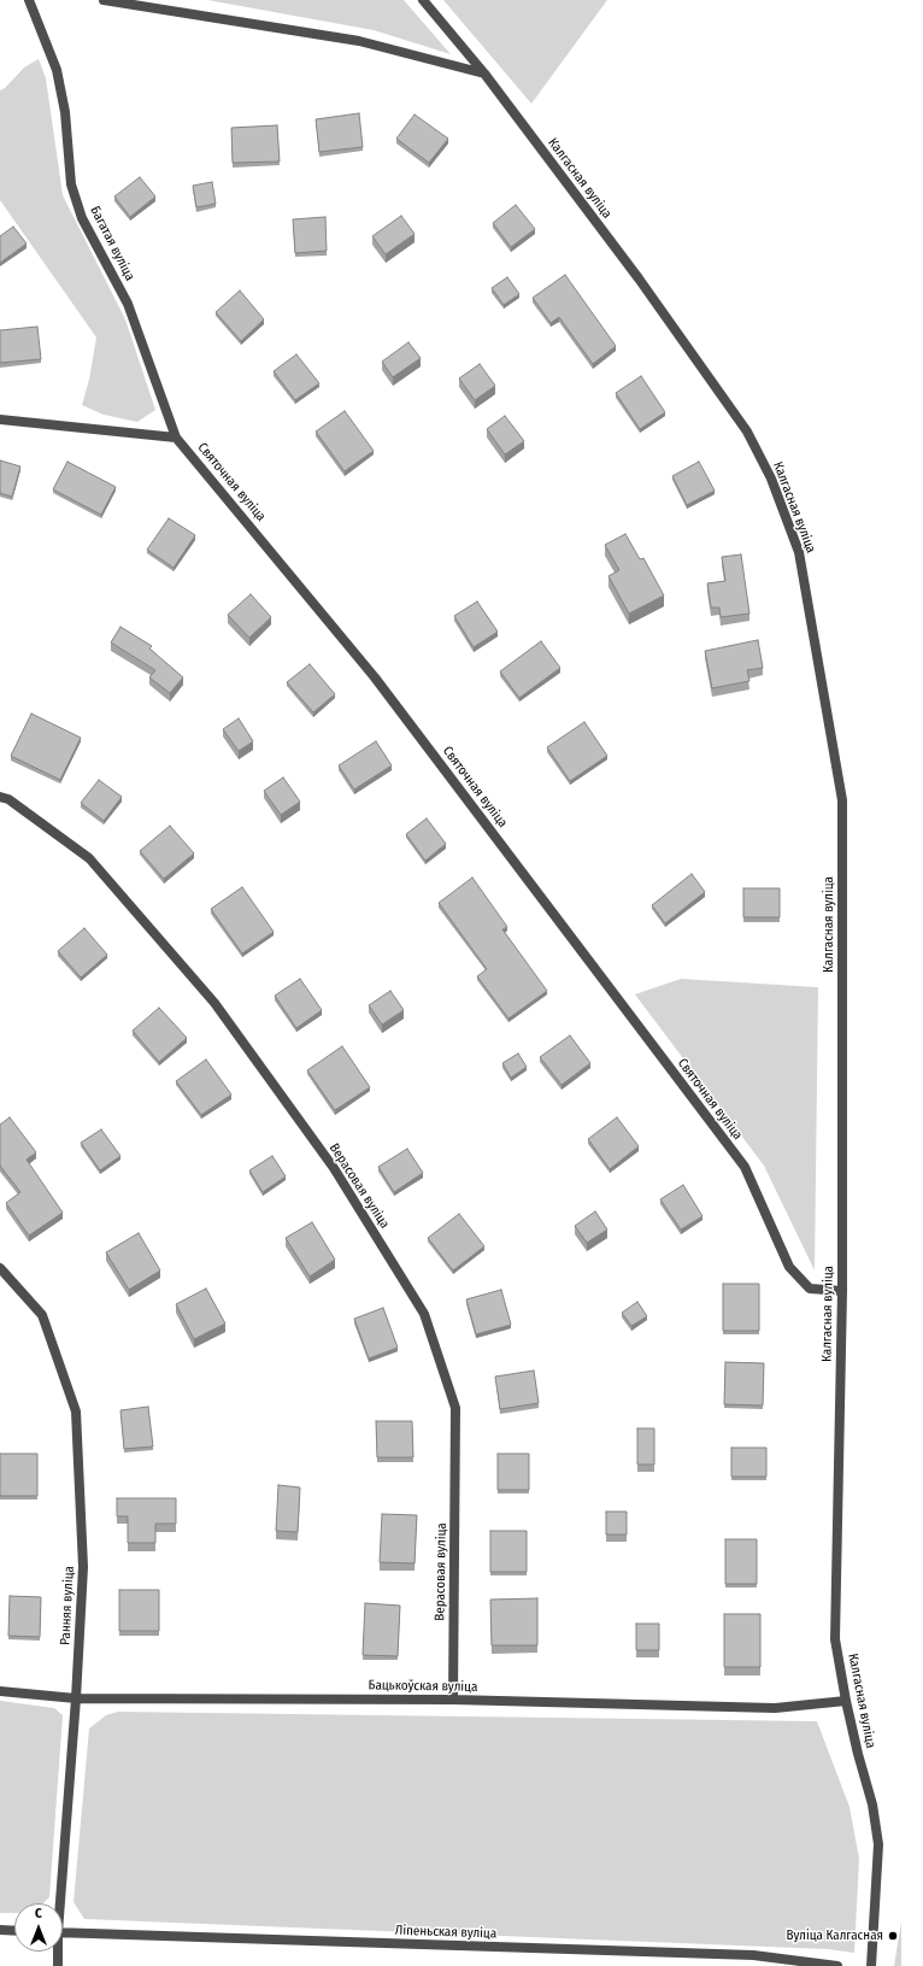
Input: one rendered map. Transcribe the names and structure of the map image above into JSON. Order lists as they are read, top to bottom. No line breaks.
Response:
{"streets":{"street":["Калгасная вуліца","Багатая вуліца","Святочная вуліца","Верасовая вуліца","Ранняя вуліца","Бацькоўская вуліца","Ліпеньская вуліца"]},"crossings":[["Калгасная вуліца","Святочная вуліца"],["Калгасная вуліца","Бацькоўская вуліца"],["Багатая вуліца","Святочная вуліца"],["Верасовая вуліца","Бацькоўская вуліца"],["Ранняя вуліца","Бацькоўская вуліца"]],"places":["Вуліца Калгасная"],"north":"top"}
